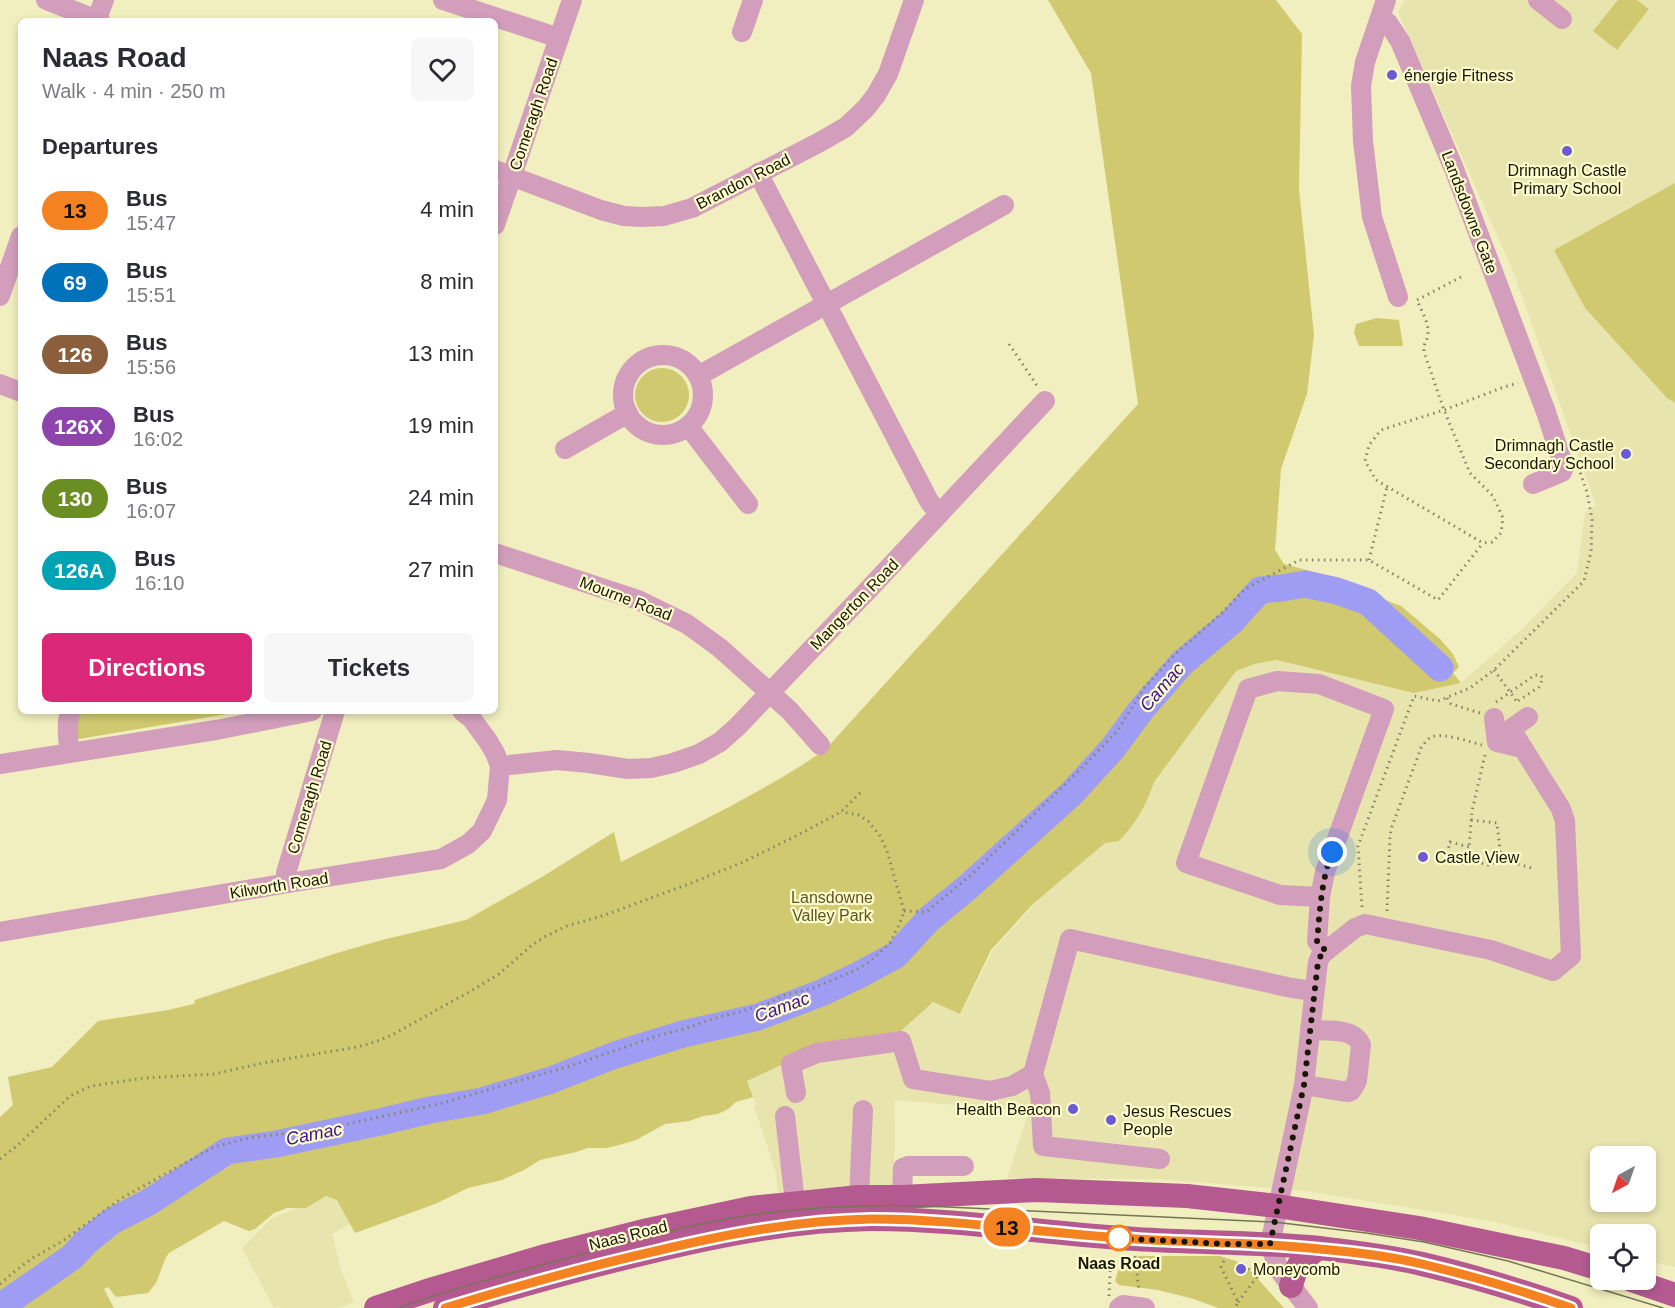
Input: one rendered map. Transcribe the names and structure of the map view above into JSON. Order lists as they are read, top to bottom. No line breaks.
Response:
{"streets":{"main road":["Naas Road"],"street":["Comeragh Road","Brandon Road","Landsdowne Gate","Mourne Road","Mangerton Road","Kilworth Road"]},"crossings":[["Comeragh Road","Brandon Road"],["Comeragh Road","Kilworth Road"],["Mourne Road","Mangerton Road"]],"water":["Camac"],"parks":["Lansdowne Valley Park"],"places":["énergie Fitness","Drimnagh Castle Primary School","Drimnagh Castle Secondary School","Castle View","Health Beacon","Jesus Rescues People","Naas Road","Moneycomb"],"lines":["bus line 13"],"north":"bottom left","page":{"on_map":"13","heading":[["Naas Road","Walk · 4 min · 250 m"],"Departures"],"list":[{"mark":"13","name":"Bus","note":"15:47","value":"4 min"},{"mark":"69","name":"Bus","note":"15:51","value":"8 min"},{"mark":"126","name":"Bus","note":"15:56","value":"13 min"},{"mark":"126X","name":"Bus","note":"16:02","value":"19 min"},{"mark":"130","name":"Bus","note":"16:07","value":"24 min"},{"mark":"126A","name":"Bus","note":"16:10","value":"27 min"}],"buttons":["Directions","Tickets"]}}
